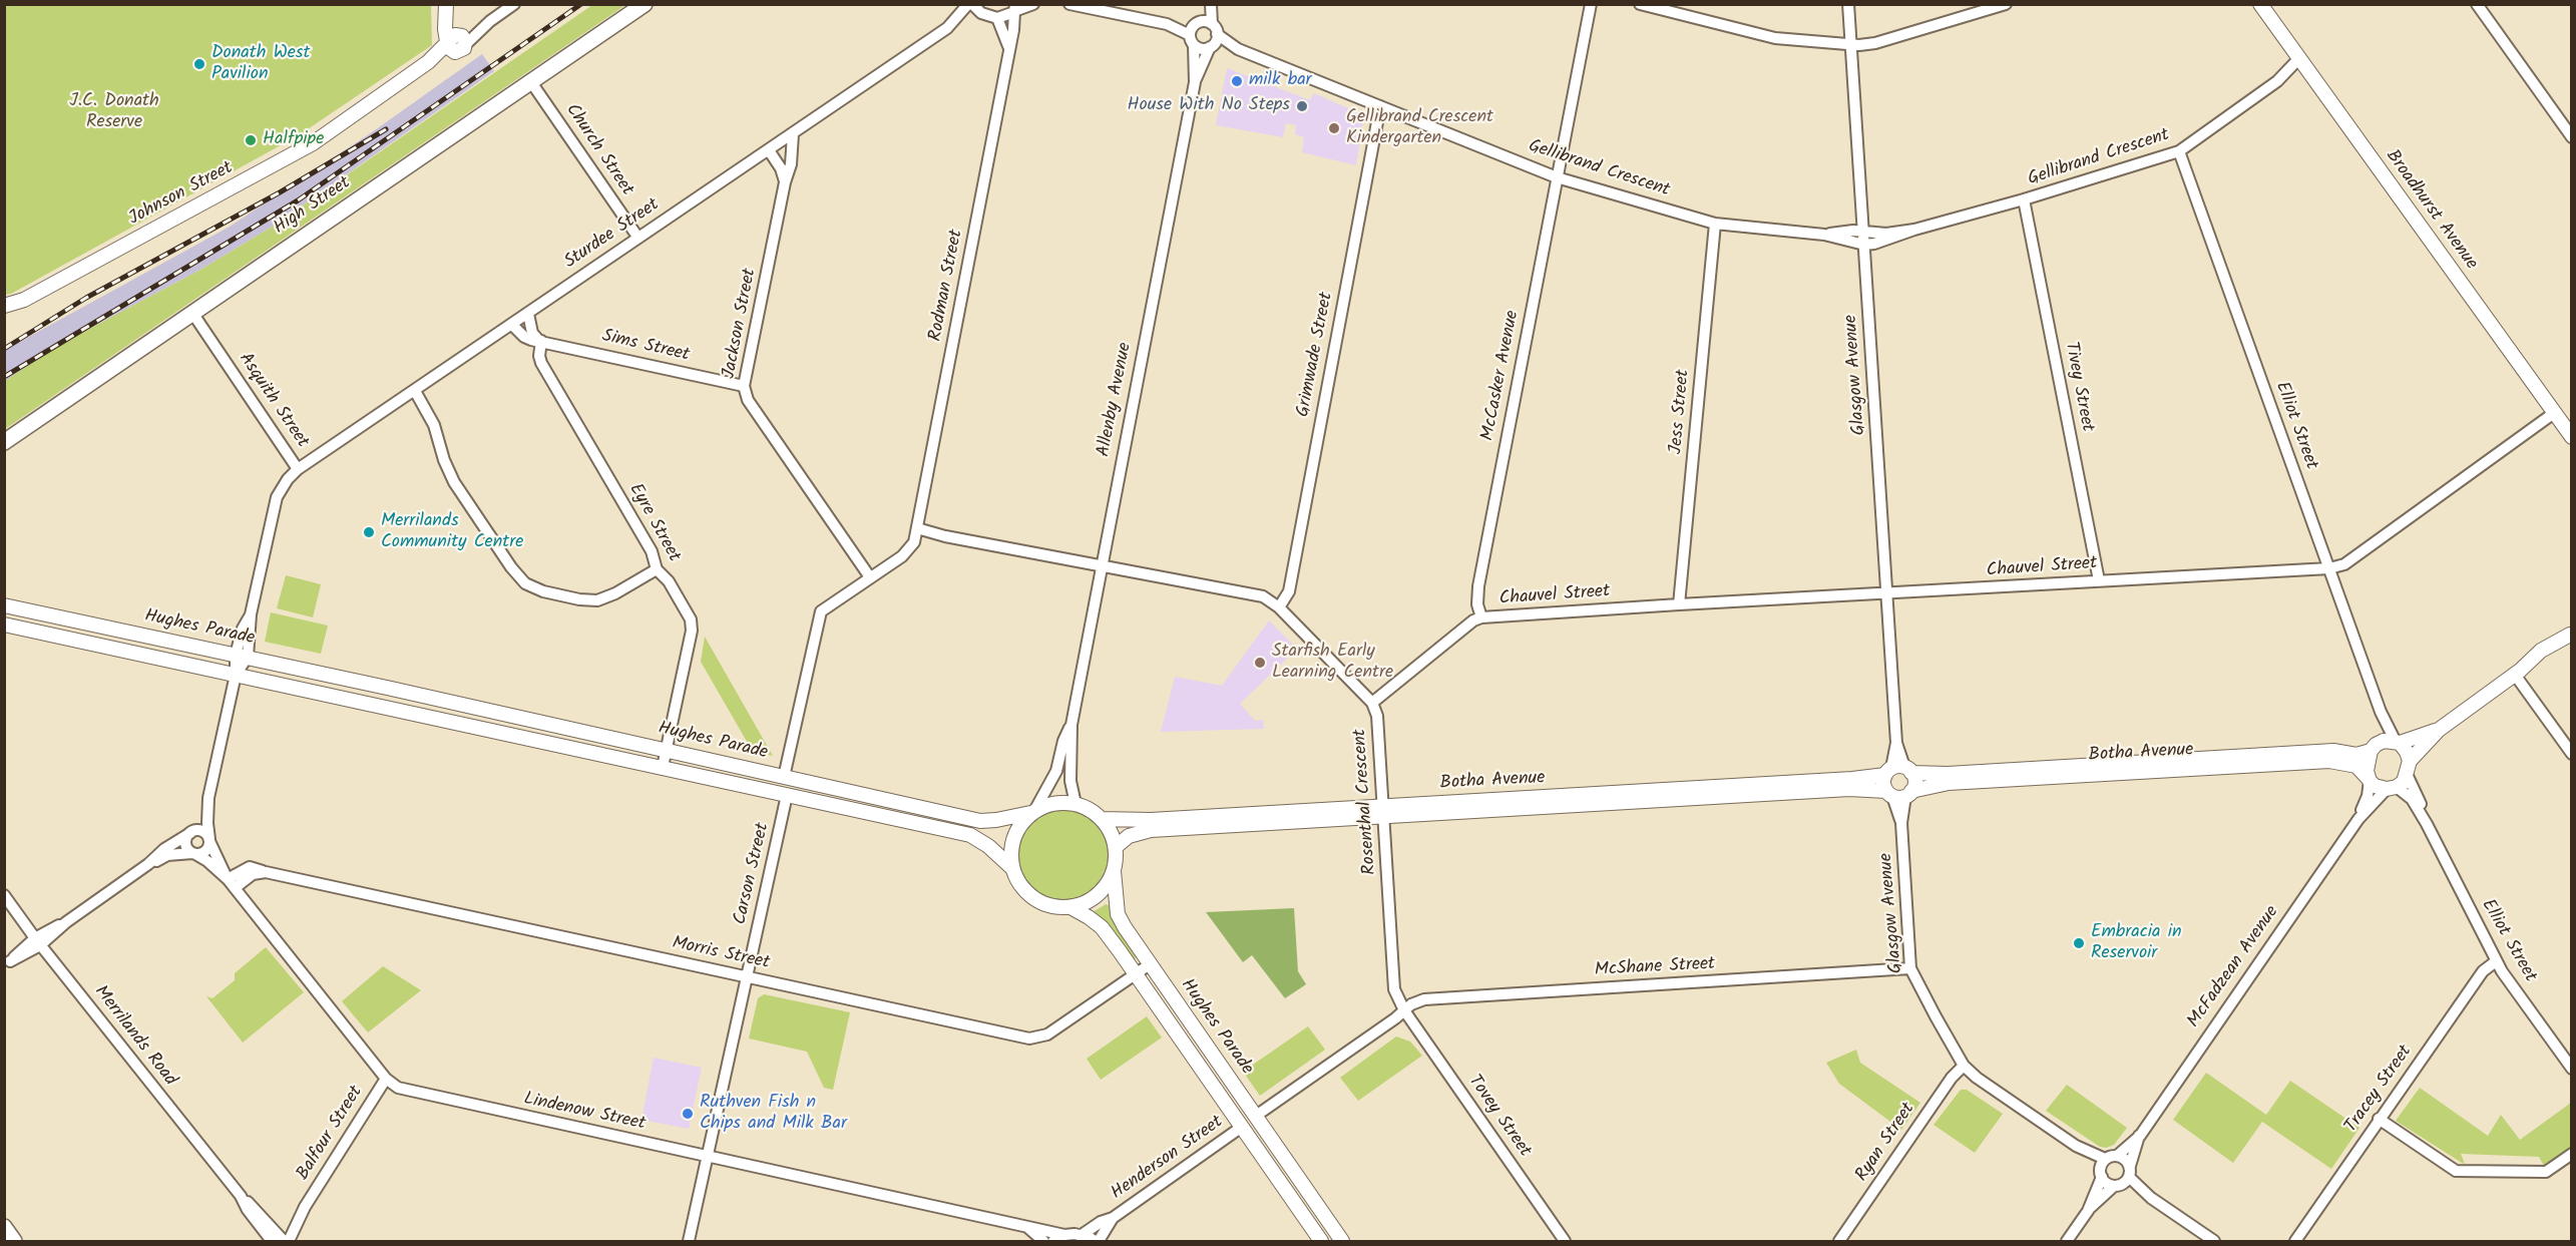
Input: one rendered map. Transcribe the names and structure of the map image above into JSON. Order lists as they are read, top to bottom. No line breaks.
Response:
{"streets":{"main road":["High Street"],"street":["Church Street","Gellibrand Crescent","Johnson Street","Broadhurst Avenue","Sturdee Street","Rodman Street","Jackson Street","Sims Street","Grimwade Street","Glasgow Avenue","McCasker Avenue","Tivey Street","Allenby Avenue","Asquith Street","Jess Street","Elliot Street","Eyre Street","Chauvel Street","Hughes Parade","Botha Avenue","Rosenthal Crescent","Carson Street","Morris Street","McFadzean Avenue","McShane Street","Merrilands Road","Tracey Street","Lindenow Street","Tovey Street","Balfour Street","Ryan Street","Henderson Street"]},"crossings":[["Church Street","High Street"],["Church Street","Sturdee Street"],["Gellibrand Crescent","Broadhurst Avenue"],["Gellibrand Crescent","Grimwade Street"],["Gellibrand Crescent","Glasgow Avenue"],["Gellibrand Crescent","McCasker Avenue"],["Gellibrand Crescent","Tivey Street"],["Gellibrand Crescent","Allenby Avenue"],["Gellibrand Crescent","Jess Street"],["Gellibrand Crescent","Elliot Street"],["High Street","Asquith Street"],["Broadhurst Avenue","Chauvel Street"],["Sturdee Street","Jackson Street"],["Sturdee Street","Sims Street"],["Sturdee Street","Asquith Street"],["Rodman Street","Rosenthal Crescent"],["Jackson Street","Sims Street"],["Sims Street","Eyre Street"],["Grimwade Street","Rosenthal Crescent"],["Glasgow Avenue","Chauvel Street"],["Glasgow Avenue","Botha Avenue"],["Glasgow Avenue","McFadzean Avenue"],["Glasgow Avenue","McShane Street"],["Glasgow Avenue","Ryan Street"],["McCasker Avenue","Chauvel Street"],["Tivey Street","Chauvel Street"],["Allenby Avenue","Hughes Parade"],["Allenby Avenue","Botha Avenue"],["Allenby Avenue","Rosenthal Crescent"],["Asquith Street","Hughes Parade"],["Asquith Street","Lindenow Street"],["Jess Street","Chauvel Street"],["Elliot Street","Chauvel Street"],["Elliot Street","Botha Avenue"],["Elliot Street","McFadzean Avenue"],["Elliot Street","Tracey Street"],["Eyre Street","Hughes Parade"],["Hughes Parade","Botha Avenue"],["Hughes Parade","Carson Street"],["Hughes Parade","Morris Street"],["Hughes Parade","Henderson Street"],["Botha Avenue","Rosenthal Crescent"],["Botha Avenue","McFadzean Avenue"],["Rosenthal Crescent","McShane Street"],["Rosenthal Crescent","Tovey Street"],["Carson Street","Morris Street"],["Carson Street","Lindenow Street"],["Morris Street","Lindenow Street"],["McShane Street","Tovey Street"],["Merrilands Road","Balfour Street"],["Lindenow Street","Balfour Street"],["Lindenow Street","Henderson Street"]],"parks":["J.C. Donath Reserve"],"places":["Donath West Pavilion","milk bar","House With No Steps","Gellibrand Crescent Kindergarten","Halfpipe","Merrilands Community Centre","Starfish Early Learning Centre","Embracia in Reservoir","Ruthven Fish n Chips and Milk Bar"]}
